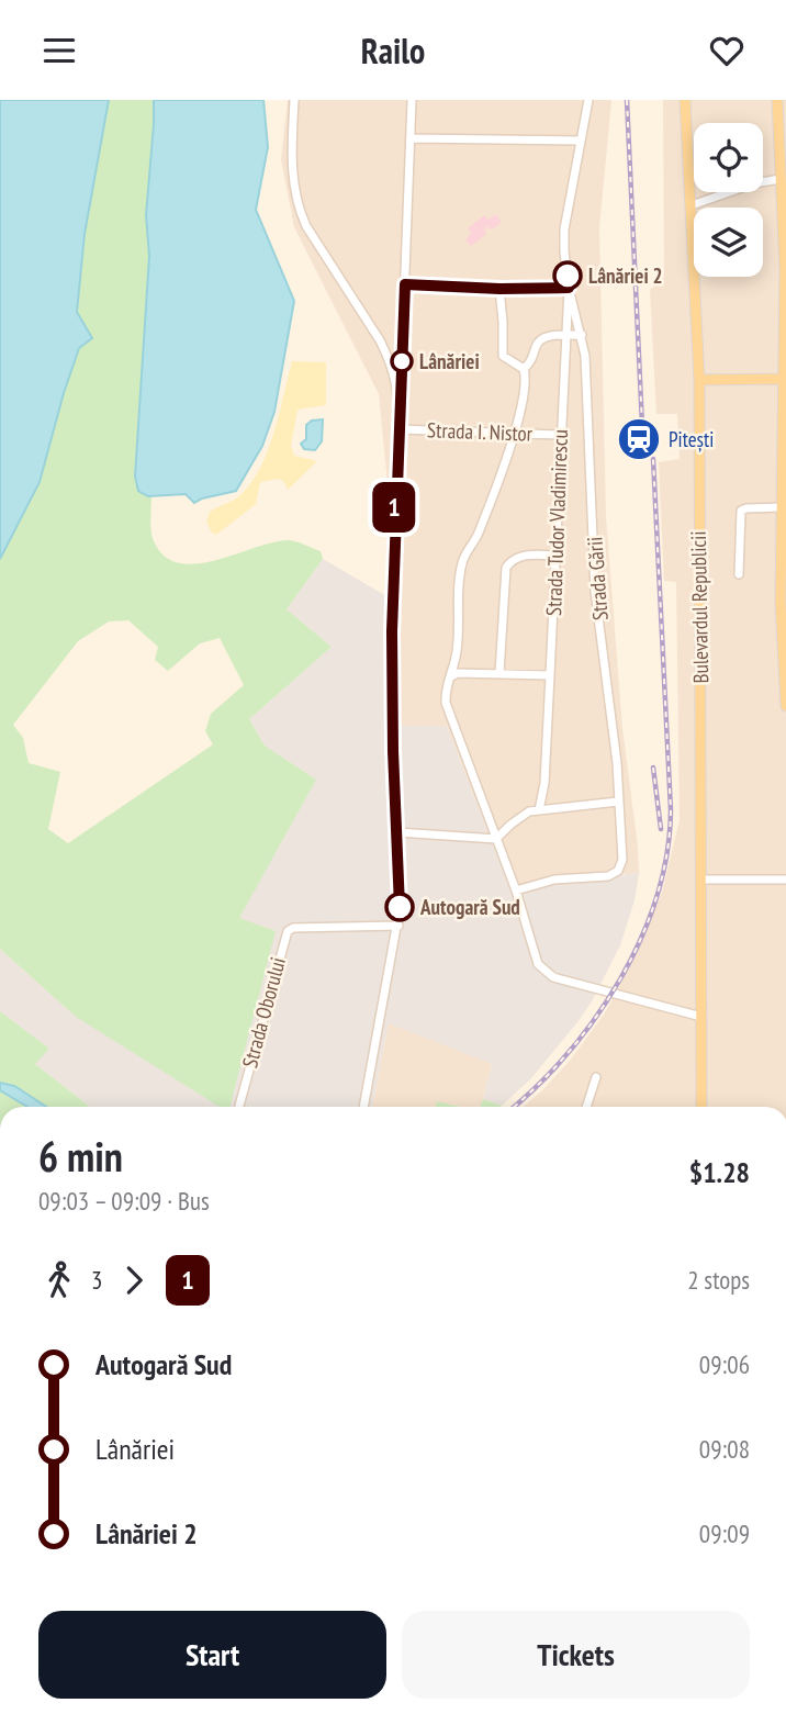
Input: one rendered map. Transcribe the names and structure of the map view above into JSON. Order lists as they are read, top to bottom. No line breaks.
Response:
{"streets":{"main road":["Bulevardul Republicii"],"street":["Strada I. Nistor","Strada Tudor Vladimirescu","Strada Gării","Strada Oborului"]},"crossings":[["Strada I. Nistor","Strada Tudor Vladimirescu"],["Strada Tudor Vladimirescu","Strada Gării"]],"places":{"other":["Lânăriei 2","Lânăriei","Autogară Sud"],"station":["Pitești"]},"lines":["bus line 1"],"page":{"header":"Railo","on_map":"1","heading":["6 min","09:03 – 09:09 · Bus","$1.28"],"legs":["3","1","2 stops"],"list":[{"name":"Autogară Sud","value":"09:06"},{"name":"Lânăriei","value":"09:08"},{"name":"Lânăriei 2","value":"09:09"}],"buttons":["Start","Tickets"]}}
